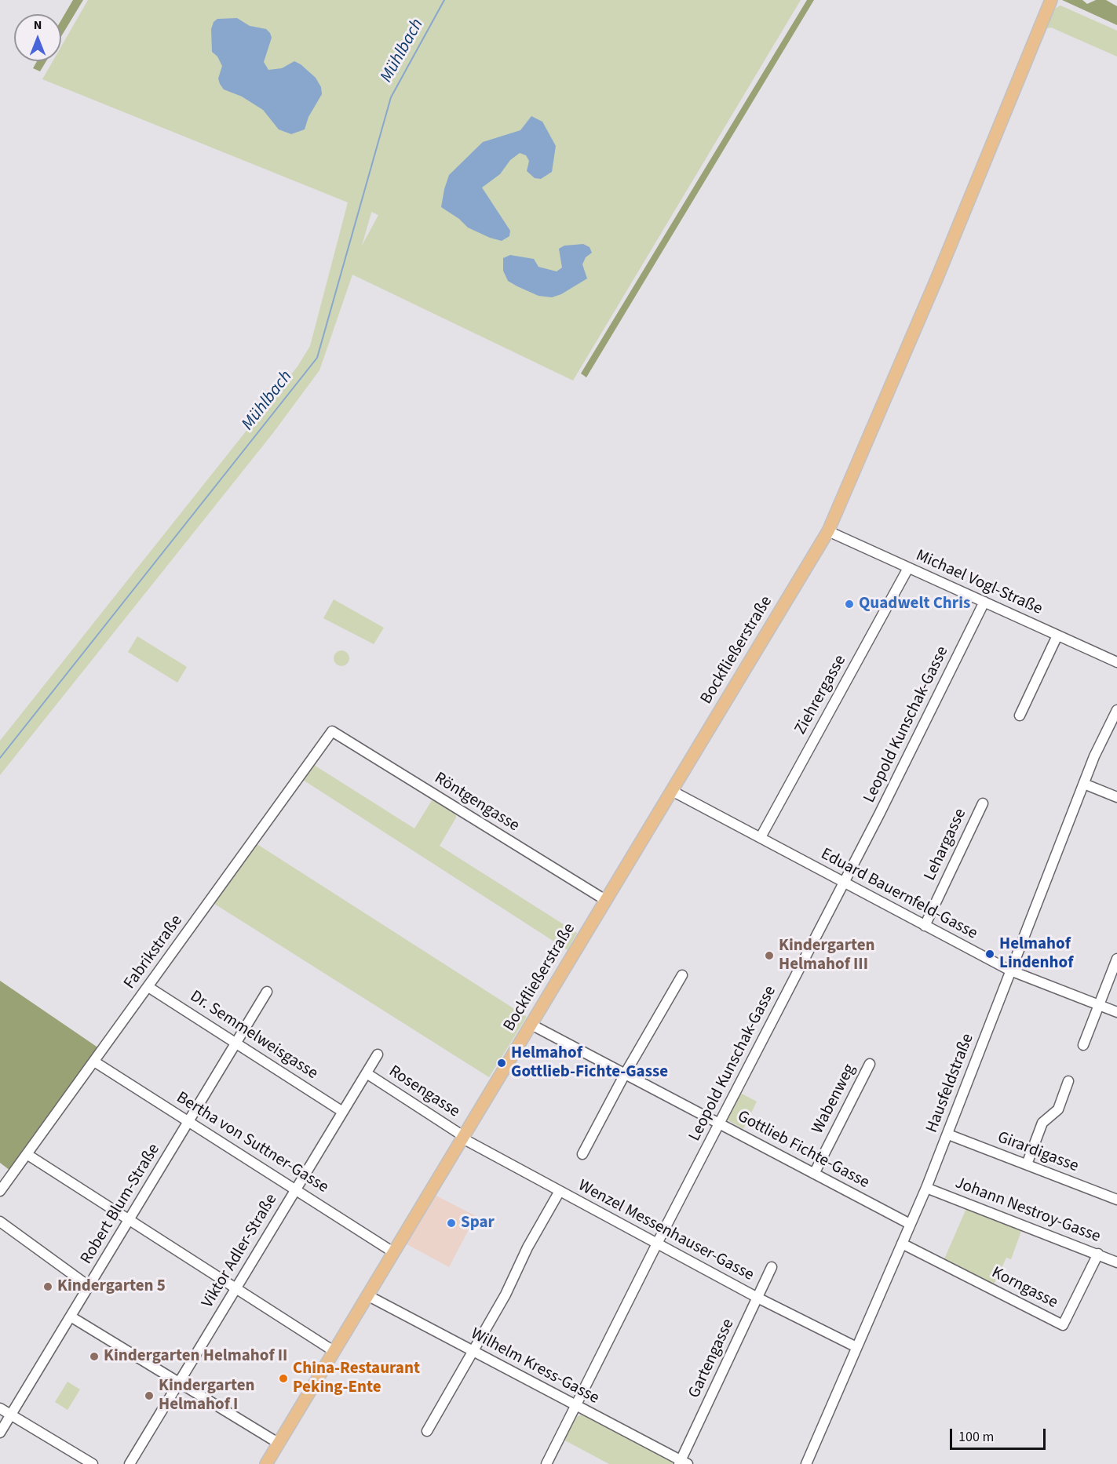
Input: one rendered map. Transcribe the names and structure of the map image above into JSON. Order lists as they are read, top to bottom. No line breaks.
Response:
{"streets":{"main road":["Bockfließerstraße"],"street":["Michael Vogl-Straße","Ziehrergasse","Leopold Kunschak-Gasse","Röntgengasse","Lehargasse","Eduard Bauernfeld-Gasse","Fabrikstraße","Dr. Semmelweisgasse","Hausfeldstraße","Rosengasse","Wabenweg","Bertha von Suttner-Gasse","Gottlieb Fichte-Gasse","Girardigasse","Robert Blum-Straße","Johann Nestroy-Gasse","Wenzel Messenhauser-Gasse","Viktor Adler-Straße","Korngasse","Gartengasse","Wilhelm Kress-Gasse"]},"crossings":[["Michael Vogl-Straße","Bockfließerstraße"],["Michael Vogl-Straße","Ziehrergasse"],["Michael Vogl-Straße","Leopold Kunschak-Gasse"],["Bockfließerstraße","Röntgengasse"],["Bockfließerstraße","Eduard Bauernfeld-Gasse"],["Bockfließerstraße","Rosengasse"],["Bockfließerstraße","Bertha von Suttner-Gasse"],["Bockfließerstraße","Gottlieb Fichte-Gasse"],["Bockfließerstraße","Wenzel Messenhauser-Gasse"],["Bockfließerstraße","Wilhelm Kress-Gasse"],["Ziehrergasse","Eduard Bauernfeld-Gasse"],["Leopold Kunschak-Gasse","Eduard Bauernfeld-Gasse"],["Leopold Kunschak-Gasse","Gottlieb Fichte-Gasse"],["Leopold Kunschak-Gasse","Wenzel Messenhauser-Gasse"],["Leopold Kunschak-Gasse","Wilhelm Kress-Gasse"],["Röntgengasse","Fabrikstraße"],["Lehargasse","Eduard Bauernfeld-Gasse"],["Eduard Bauernfeld-Gasse","Hausfeldstraße"],["Fabrikstraße","Dr. Semmelweisgasse"],["Fabrikstraße","Bertha von Suttner-Gasse"],["Dr. Semmelweisgasse","Robert Blum-Straße"],["Dr. Semmelweisgasse","Viktor Adler-Straße"],["Hausfeldstraße","Gottlieb Fichte-Gasse"],["Hausfeldstraße","Girardigasse"],["Hausfeldstraße","Johann Nestroy-Gasse"],["Hausfeldstraße","Wenzel Messenhauser-Gasse"],["Hausfeldstraße","Korngasse"],["Rosengasse","Wenzel Messenhauser-Gasse"],["Rosengasse","Viktor Adler-Straße"],["Wabenweg","Gottlieb Fichte-Gasse"],["Bertha von Suttner-Gasse","Robert Blum-Straße"],["Bertha von Suttner-Gasse","Viktor Adler-Straße"],["Johann Nestroy-Gasse","Korngasse"],["Wenzel Messenhauser-Gasse","Gartengasse"],["Gartengasse","Wilhelm Kress-Gasse"]],"water":["Mühlbach"],"places":["Quadwelt Chris","Helmahof Lindenhof","Kindergarten Helmahof III","Helmahof Gottlieb-Fichte-Gasse","Spar","Kindergarten 5","Kindergarten Helmahof II","China-Restaurant Peking-Ente","Kindergarten Helmahof I"],"scale_bar":"100 m","north":"top"}
